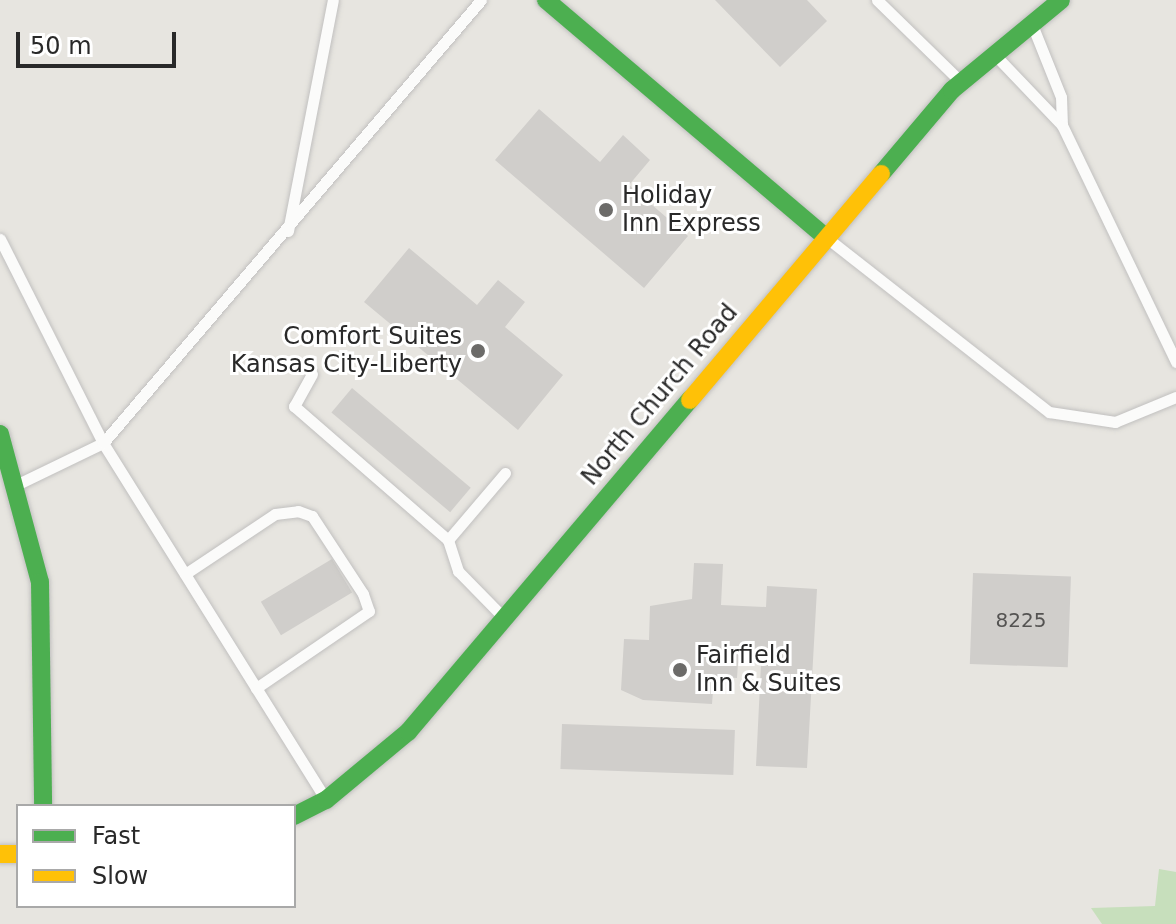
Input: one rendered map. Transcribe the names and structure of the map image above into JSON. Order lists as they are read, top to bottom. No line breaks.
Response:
{"streets":{"main road":["North Church Road"]},"places":["Holiday Inn Express","Comfort Suites Kansas City-Liberty","Fairfield Inn & Suites"],"house_numbers":["8225"],"legend":["Fast","Slow"],"scale_bar":"50 m"}
